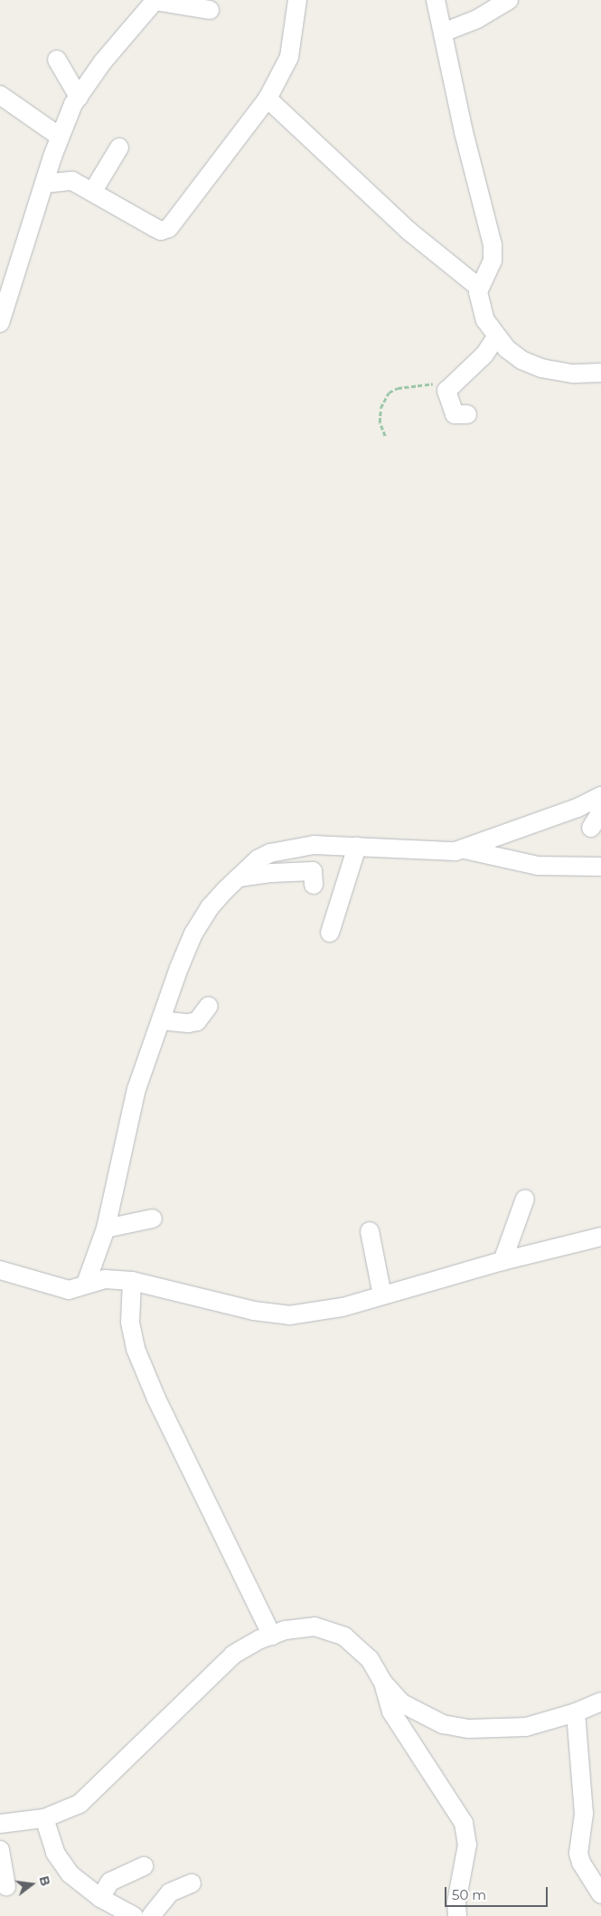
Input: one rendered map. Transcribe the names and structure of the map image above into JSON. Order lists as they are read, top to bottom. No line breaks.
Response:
{"scale_bar":"50 m","north":"right"}
